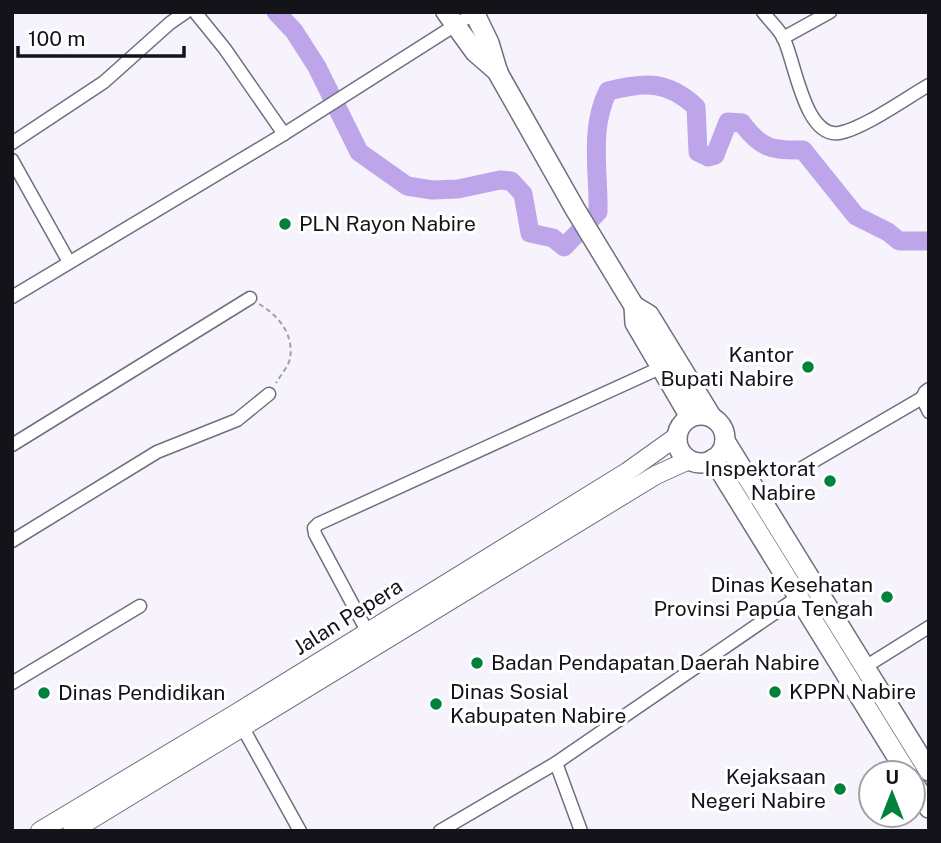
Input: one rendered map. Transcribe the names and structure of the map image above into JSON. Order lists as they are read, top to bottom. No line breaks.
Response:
{"streets":{"main road":["Jalan Pepera"]},"places":["PLN Rayon Nabire","Kantor Bupati Nabire","Inspektorat Nabire","Dinas Kesehatan Provinsi Papua Tengah","Badan Pendapatan Daerah Nabire","KPPN Nabire","Dinas Pendidikan","Dinas Sosial Kabupaten Nabire","Kejaksaan Negeri Nabire"],"scale_bar":"100 m","north":"top"}
